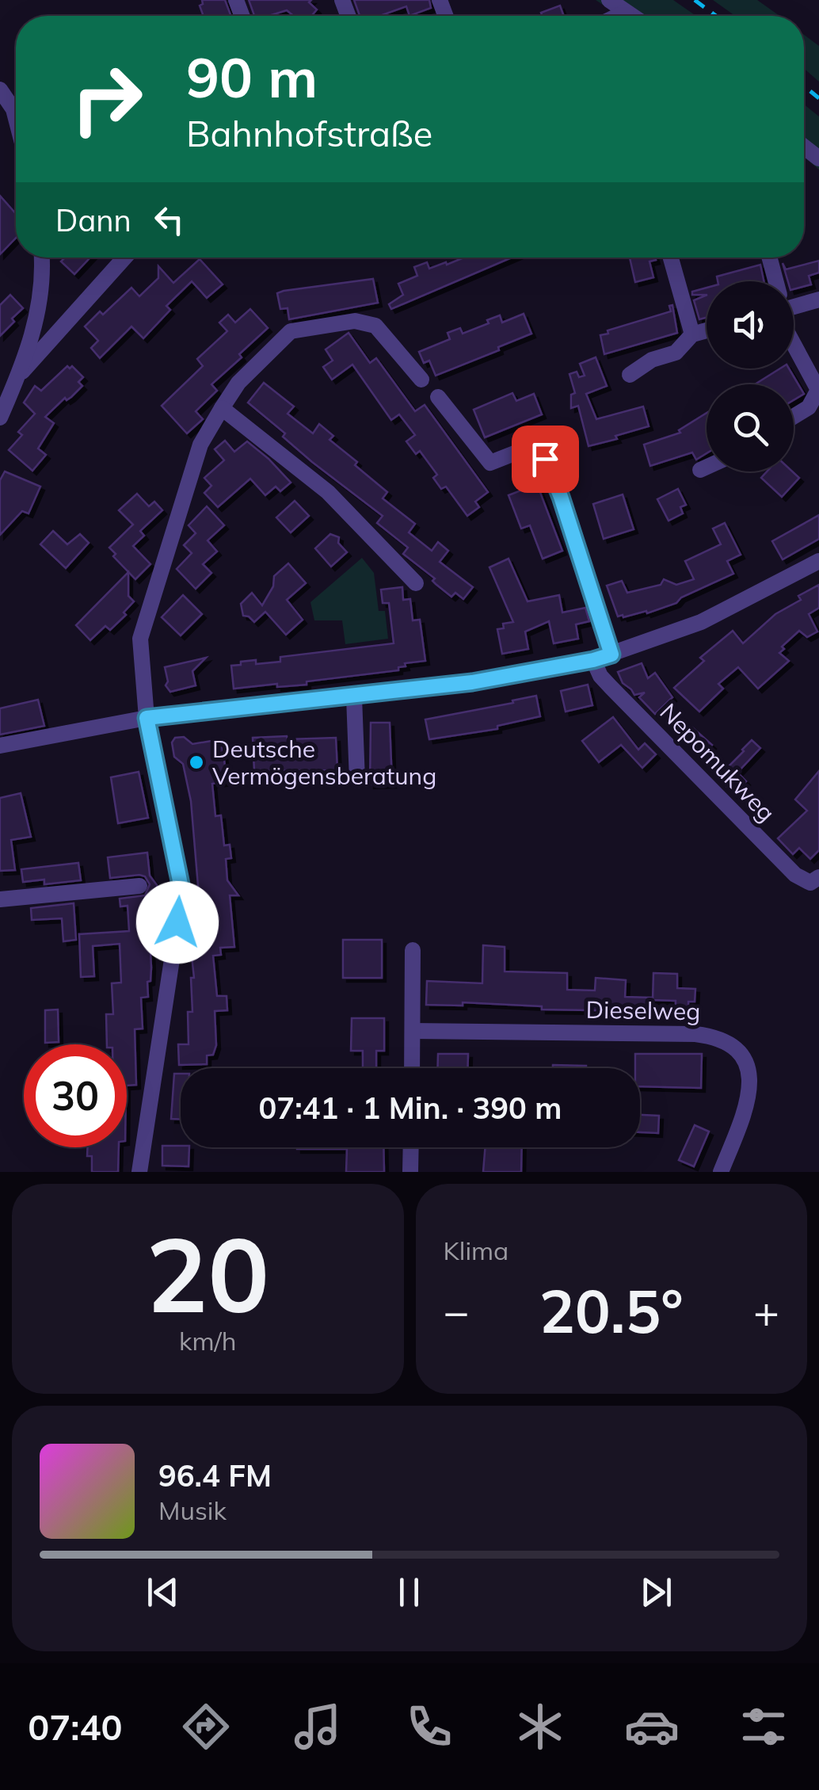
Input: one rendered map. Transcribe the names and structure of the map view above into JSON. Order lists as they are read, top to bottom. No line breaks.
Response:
{"streets":{"street":["Nepomukweg","Dieselweg"]},"places":["Deutsche Vermögensberatung"],"page":{"turn":["90 m","Bahnhofstraße"],"then":"Dann","limit":"30","trip":"07:41 · 1 Min. · 390 m","tile":[["20","km/h"],"Klima"],"heat":["−","20.5°","+"],"song":["96.4 FM","Musik"],"tabs":"07:40"}}
